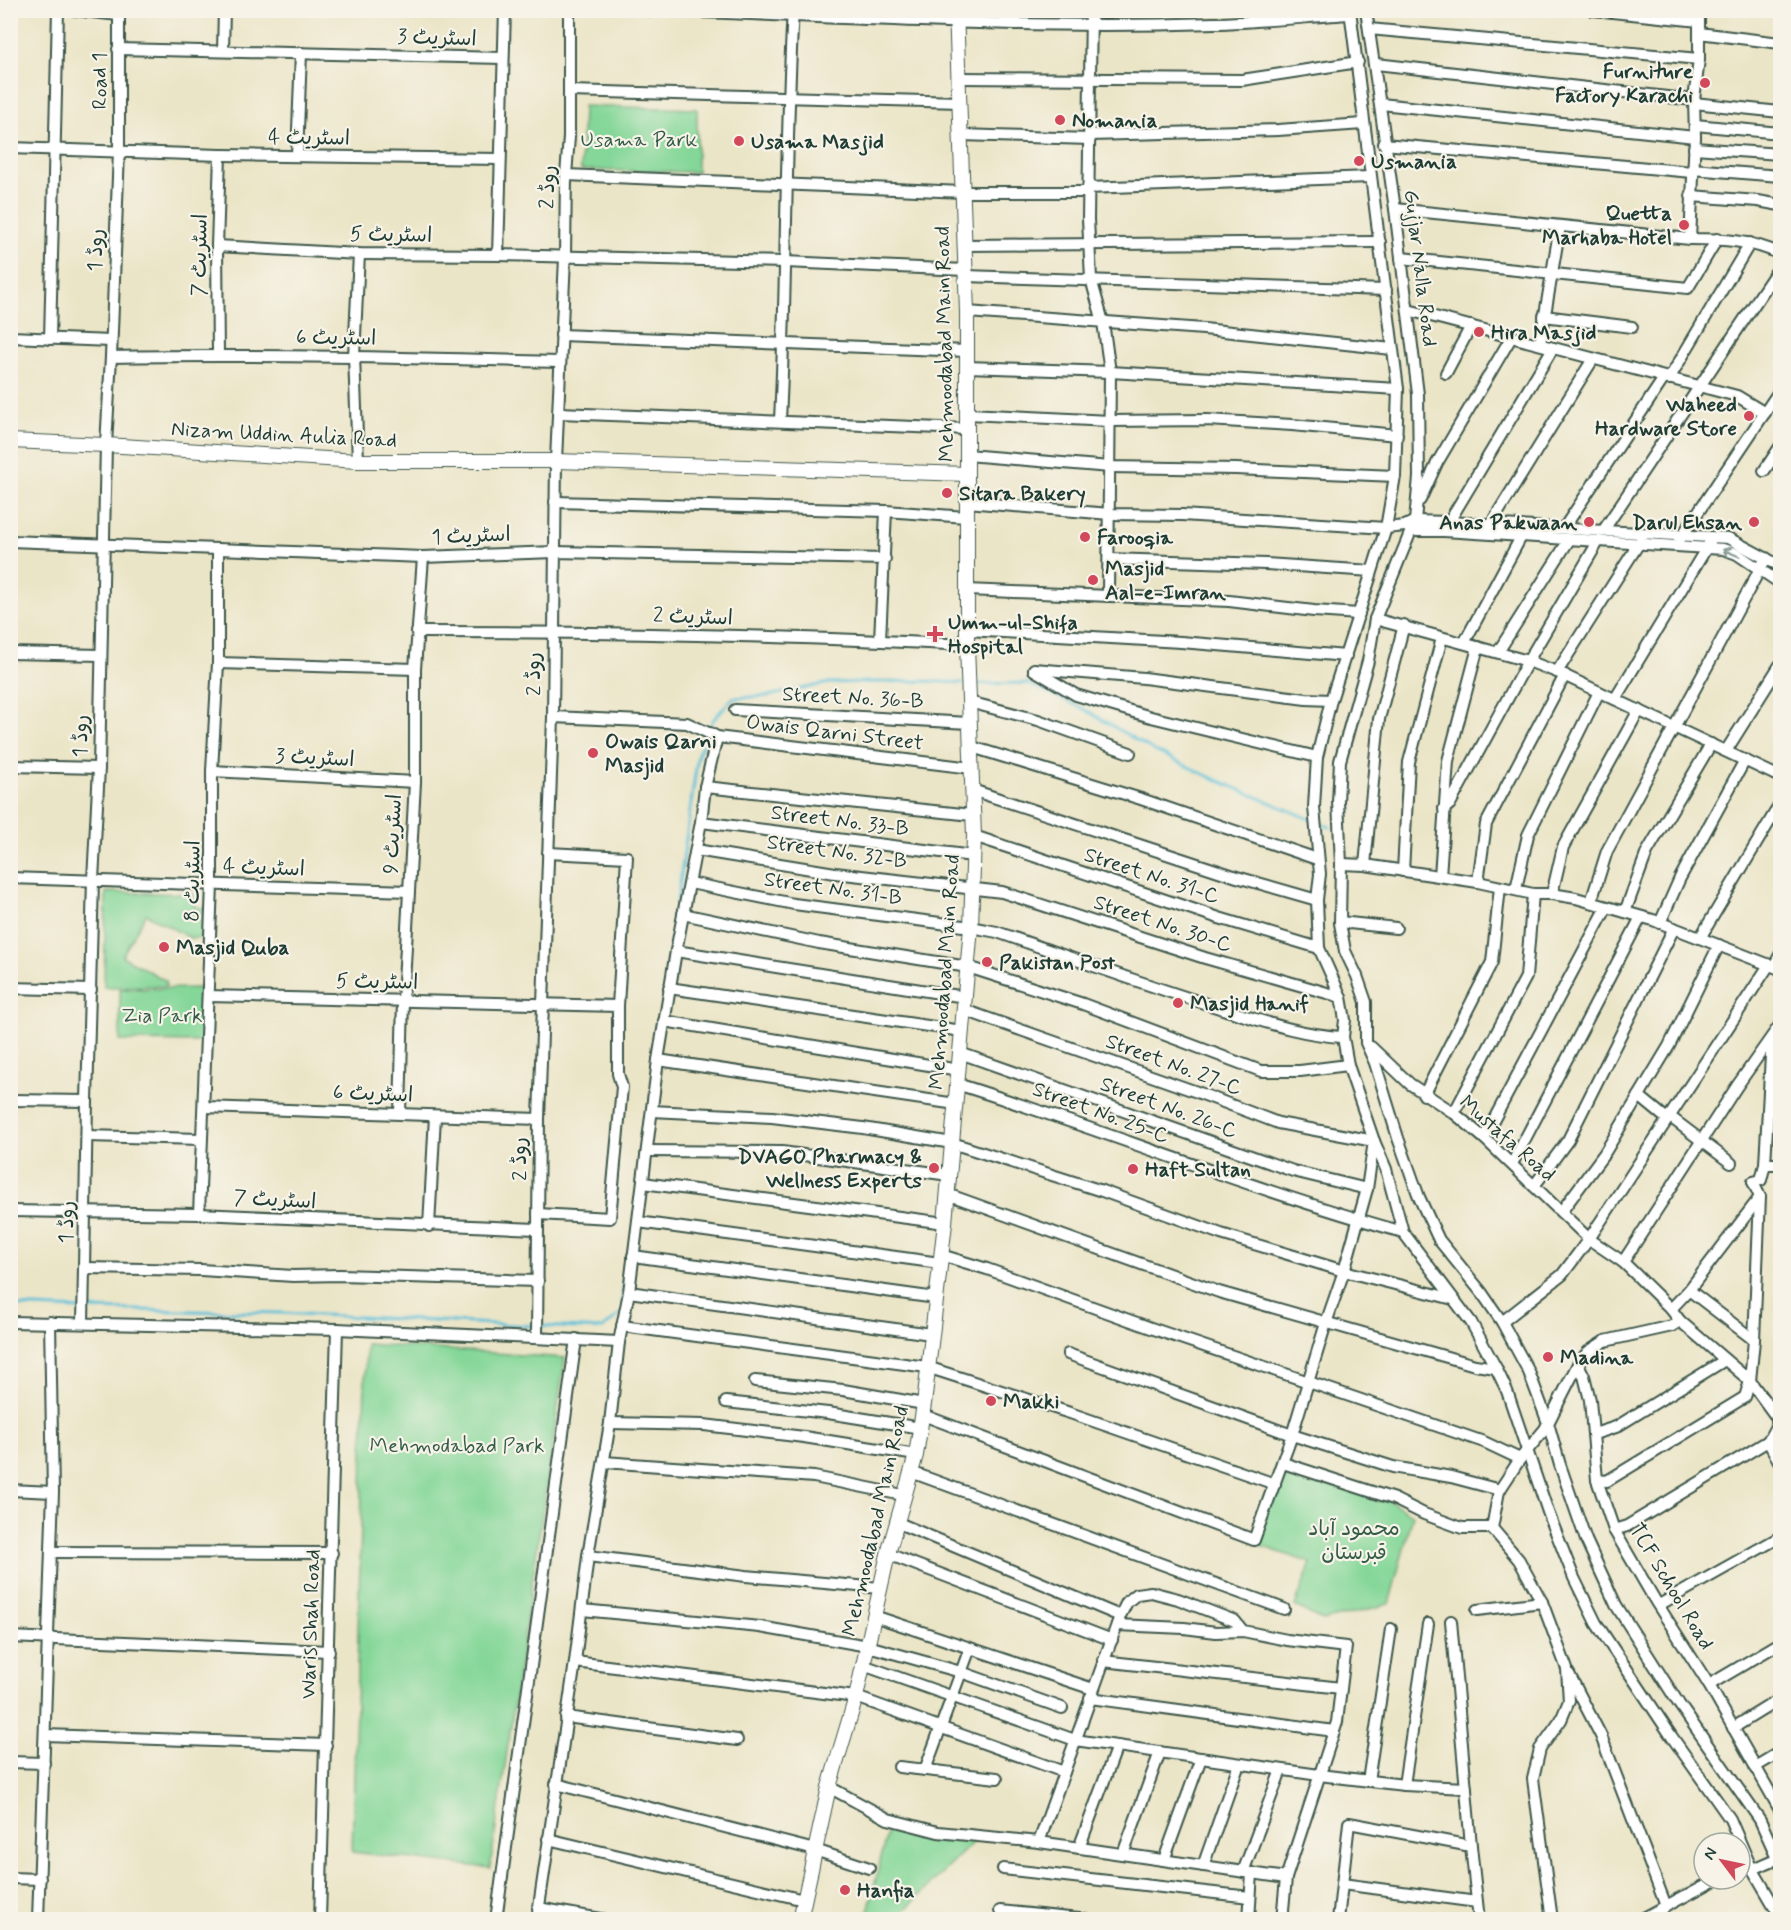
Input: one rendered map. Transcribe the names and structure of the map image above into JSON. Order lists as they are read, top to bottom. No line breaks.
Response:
{"streets":{"main road":["Mehmoodabad Main Road","Nizam Uddin Aulia Road"],"street":["اسٹریٹ 3","Road 1","اسٹریٹ 4","روڈ 2","اسٹریٹ 5","روڈ 1","اسٹریٹ 7","Gujjar Nalla Road","اسٹریٹ 6","اسٹریٹ 1","اسٹریٹ 2","Street No. 36-B","Owais Qarni Street","Street No. 33-B","اسٹریٹ 9","Street No. 32-B","Street No. 31-C","اسٹریٹ 8","Street No. 31-B","Street No. 30-C","Street No. 27-C","Street No. 26-C","Street No. 25-C","Mustafa Road","TCF School Road","Waris Shah Road"]},"crossings":[["اسٹریٹ 3","Road 1"],["اسٹریٹ 3","اسٹریٹ 9"],["اسٹریٹ 3","اسٹریٹ 8"],["Road 1","اسٹریٹ 4"],["Road 1","روڈ 1"],["اسٹریٹ 4","روڈ 1"],["اسٹریٹ 4","اسٹریٹ 7"],["اسٹریٹ 4","اسٹریٹ 9"],["اسٹریٹ 4","اسٹریٹ 8"],["روڈ 2","اسٹریٹ 5"],["روڈ 2","اسٹریٹ 7"],["روڈ 2","اسٹریٹ 6"],["روڈ 2","Nizam Uddin Aulia Road"],["روڈ 2","اسٹریٹ 1"],["روڈ 2","اسٹریٹ 2"],["روڈ 2","Owais Qarni Street"],["اسٹریٹ 5","اسٹریٹ 7"],["اسٹریٹ 5","Mehmoodabad Main Road"],["اسٹریٹ 5","اسٹریٹ 9"],["اسٹریٹ 5","اسٹریٹ 8"],["روڈ 1","اسٹریٹ 7"],["روڈ 1","اسٹریٹ 6"],["روڈ 1","Nizam Uddin Aulia Road"],["روڈ 1","اسٹریٹ 1"],["اسٹریٹ 7","اسٹریٹ 6"],["اسٹریٹ 7","اسٹریٹ 8"],["Gujjar Nalla Road","Mustafa Road"],["اسٹریٹ 6","اسٹریٹ 9"],["اسٹریٹ 6","اسٹریٹ 8"],["Mehmoodabad Main Road","Nizam Uddin Aulia Road"],["Mehmoodabad Main Road","اسٹریٹ 2"],["Mehmoodabad Main Road","Street No. 36-B"],["Mehmoodabad Main Road","Owais Qarni Street"],["Mehmoodabad Main Road","Street No. 33-B"],["Mehmoodabad Main Road","Street No. 32-B"],["Mehmoodabad Main Road","Street No. 31-C"],["Mehmoodabad Main Road","Street No. 31-B"],["Mehmoodabad Main Road","Street No. 30-C"],["Mehmoodabad Main Road","Street No. 27-C"],["Mehmoodabad Main Road","Street No. 26-C"],["Mehmoodabad Main Road","Street No. 25-C"],["اسٹریٹ 1","اسٹریٹ 9"],["اسٹریٹ 1","اسٹریٹ 8"],["اسٹریٹ 2","اسٹریٹ 9"],["Street No. 32-B","Street No. 30-C"]],"parks":["Usama Park","Zia Park","Mehmodabad Park","محمود آباد قبرستان"],"places":{"other":["Furniture Factory Karachi","Nomania","Usama Masjid","Usmania","Quetta Marhaba Hotel","Hira Masjid","Waheed Hardware Store","Sitara Bakery","Anas Pakwaan","Darul Ehsan","Farooqia","Masjid Aal-e-Imran","Owais Qarni Masjid","Masjid Quba","Pakistan Post","Masjid Hanif","DVAGO Pharmacy & Wellness Experts","Haft Sultan","Madina","Makki","Hanfia"],"health":["Umm-ul-Shifa Hospital"]},"north":"top left"}
